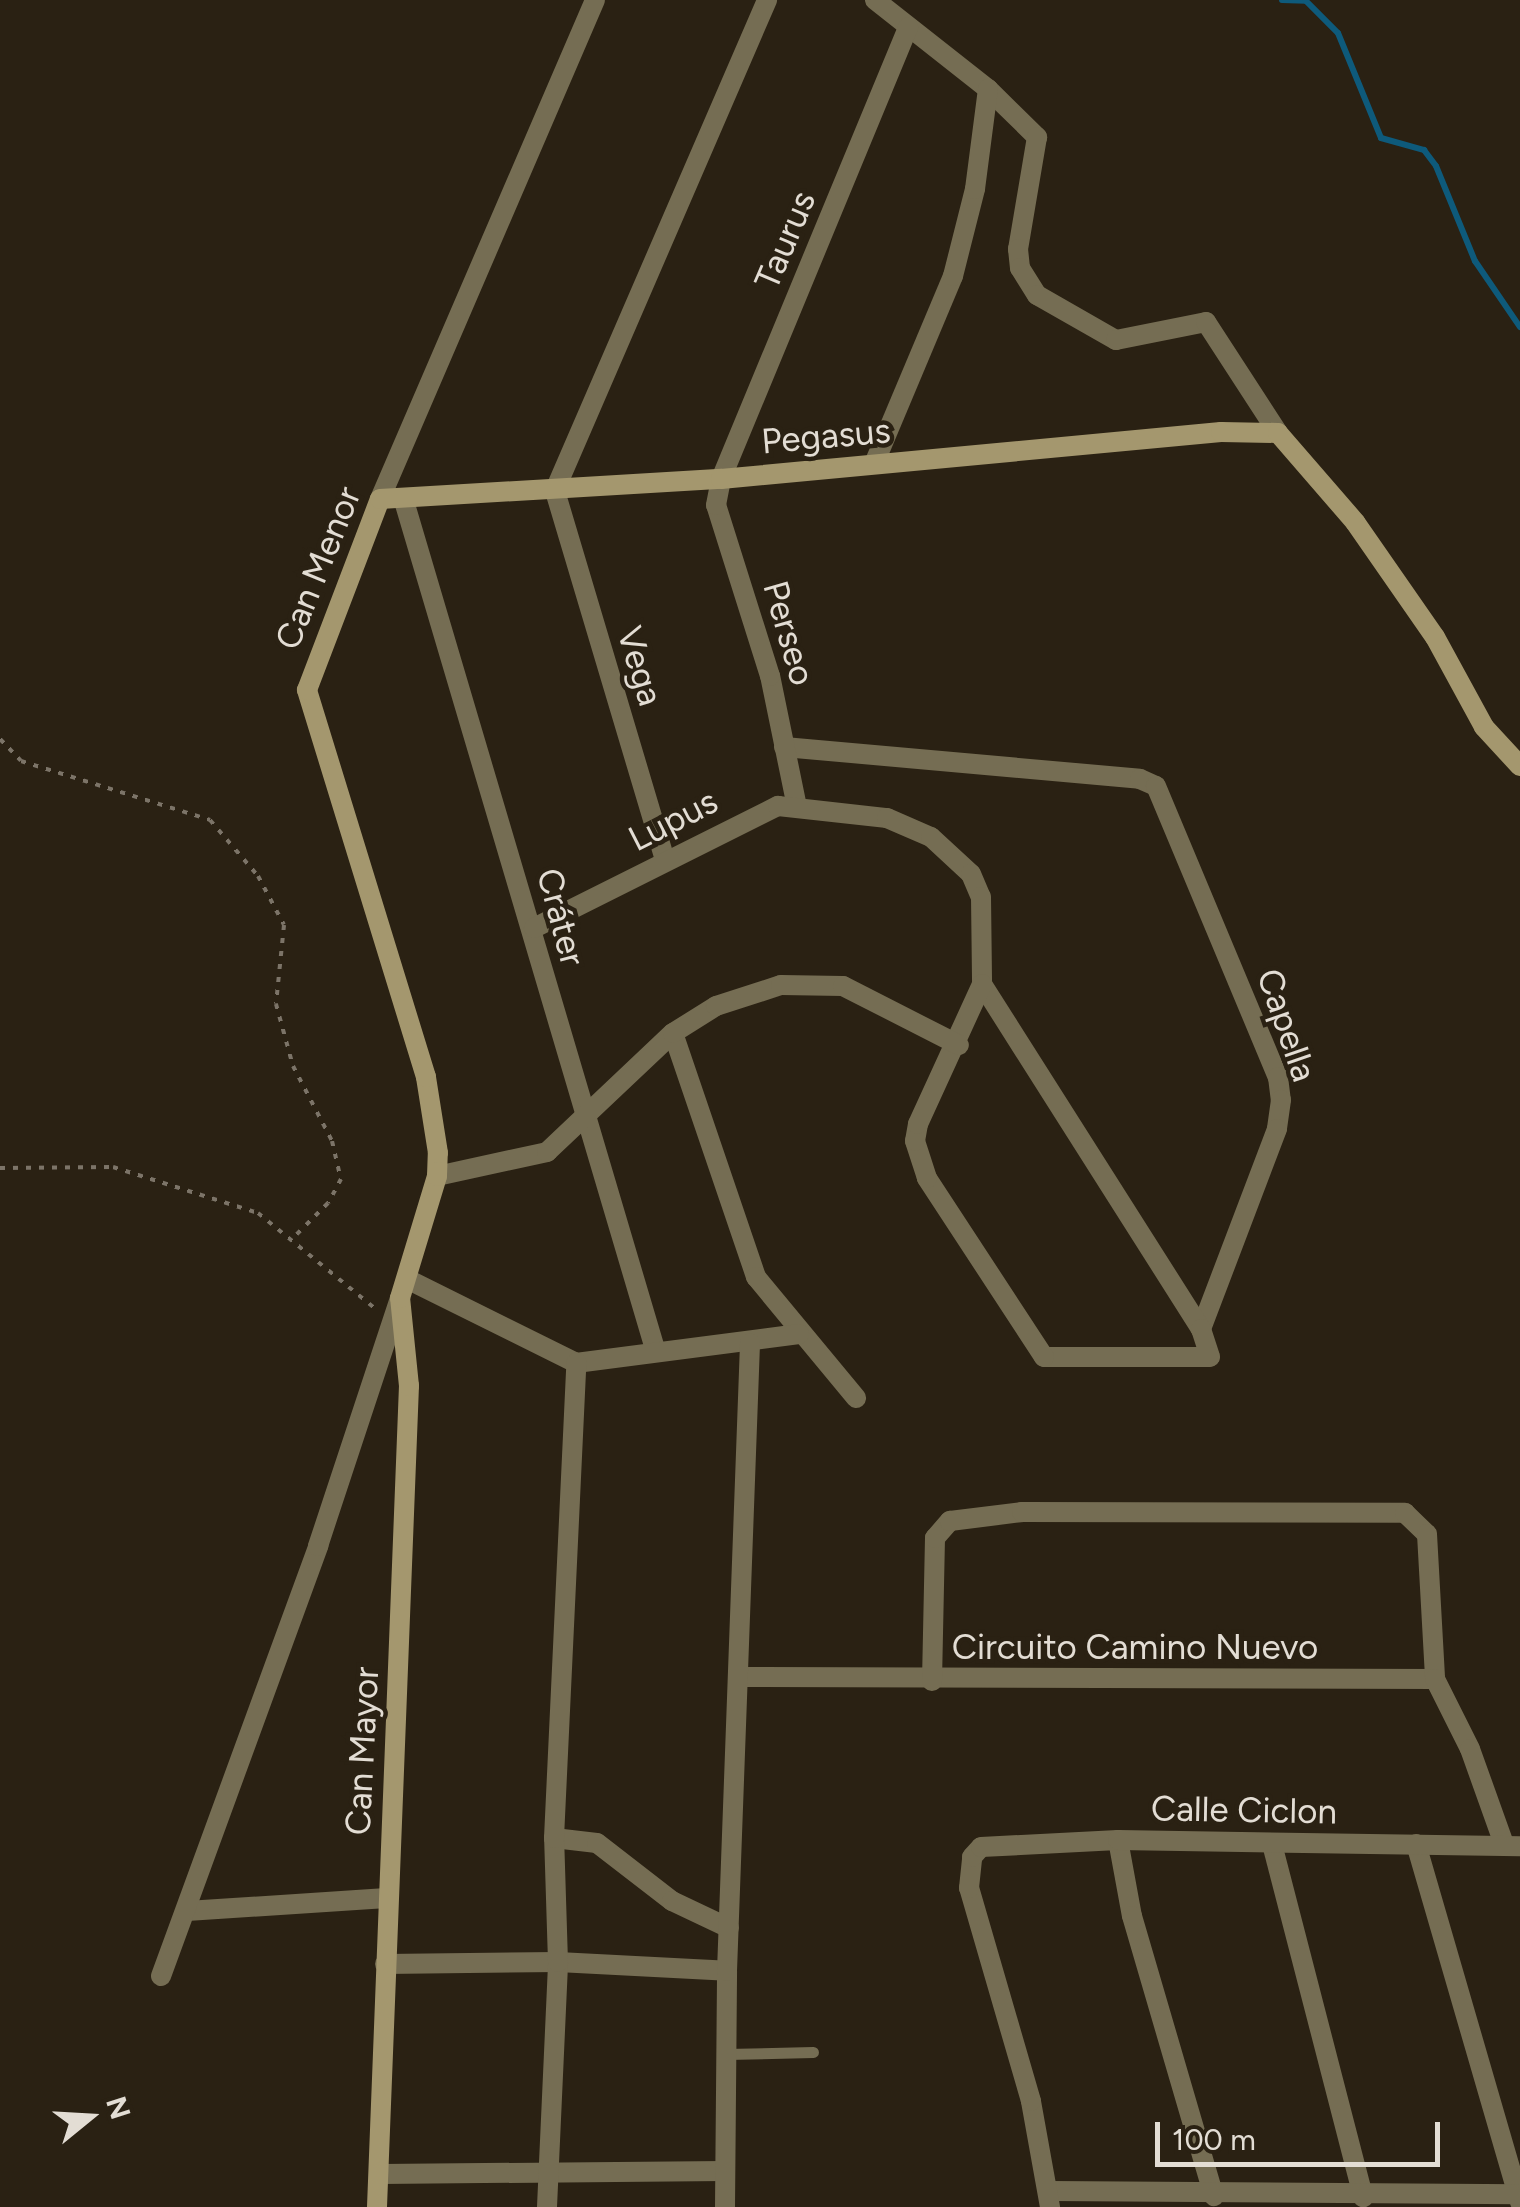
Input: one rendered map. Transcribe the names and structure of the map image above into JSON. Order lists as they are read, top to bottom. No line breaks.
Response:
{"streets":{"street":["Taurus","Pegasus","Can Menor","Perseo","Vega","Lupus","Cráter","Capella","Circuito Camino Nuevo","Can Mayor","Calle Ciclon"]},"crossings":[["Taurus","Pegasus"],["Taurus","Perseo"],["Pegasus","Can Menor"],["Pegasus","Perseo"],["Pegasus","Vega"],["Pegasus","Cráter"],["Can Menor","Can Mayor"],["Perseo","Lupus"],["Perseo","Capella"],["Vega","Lupus"],["Lupus","Cráter"],["Lupus","Capella"]],"scale_bar":"100 m","north":"right"}
